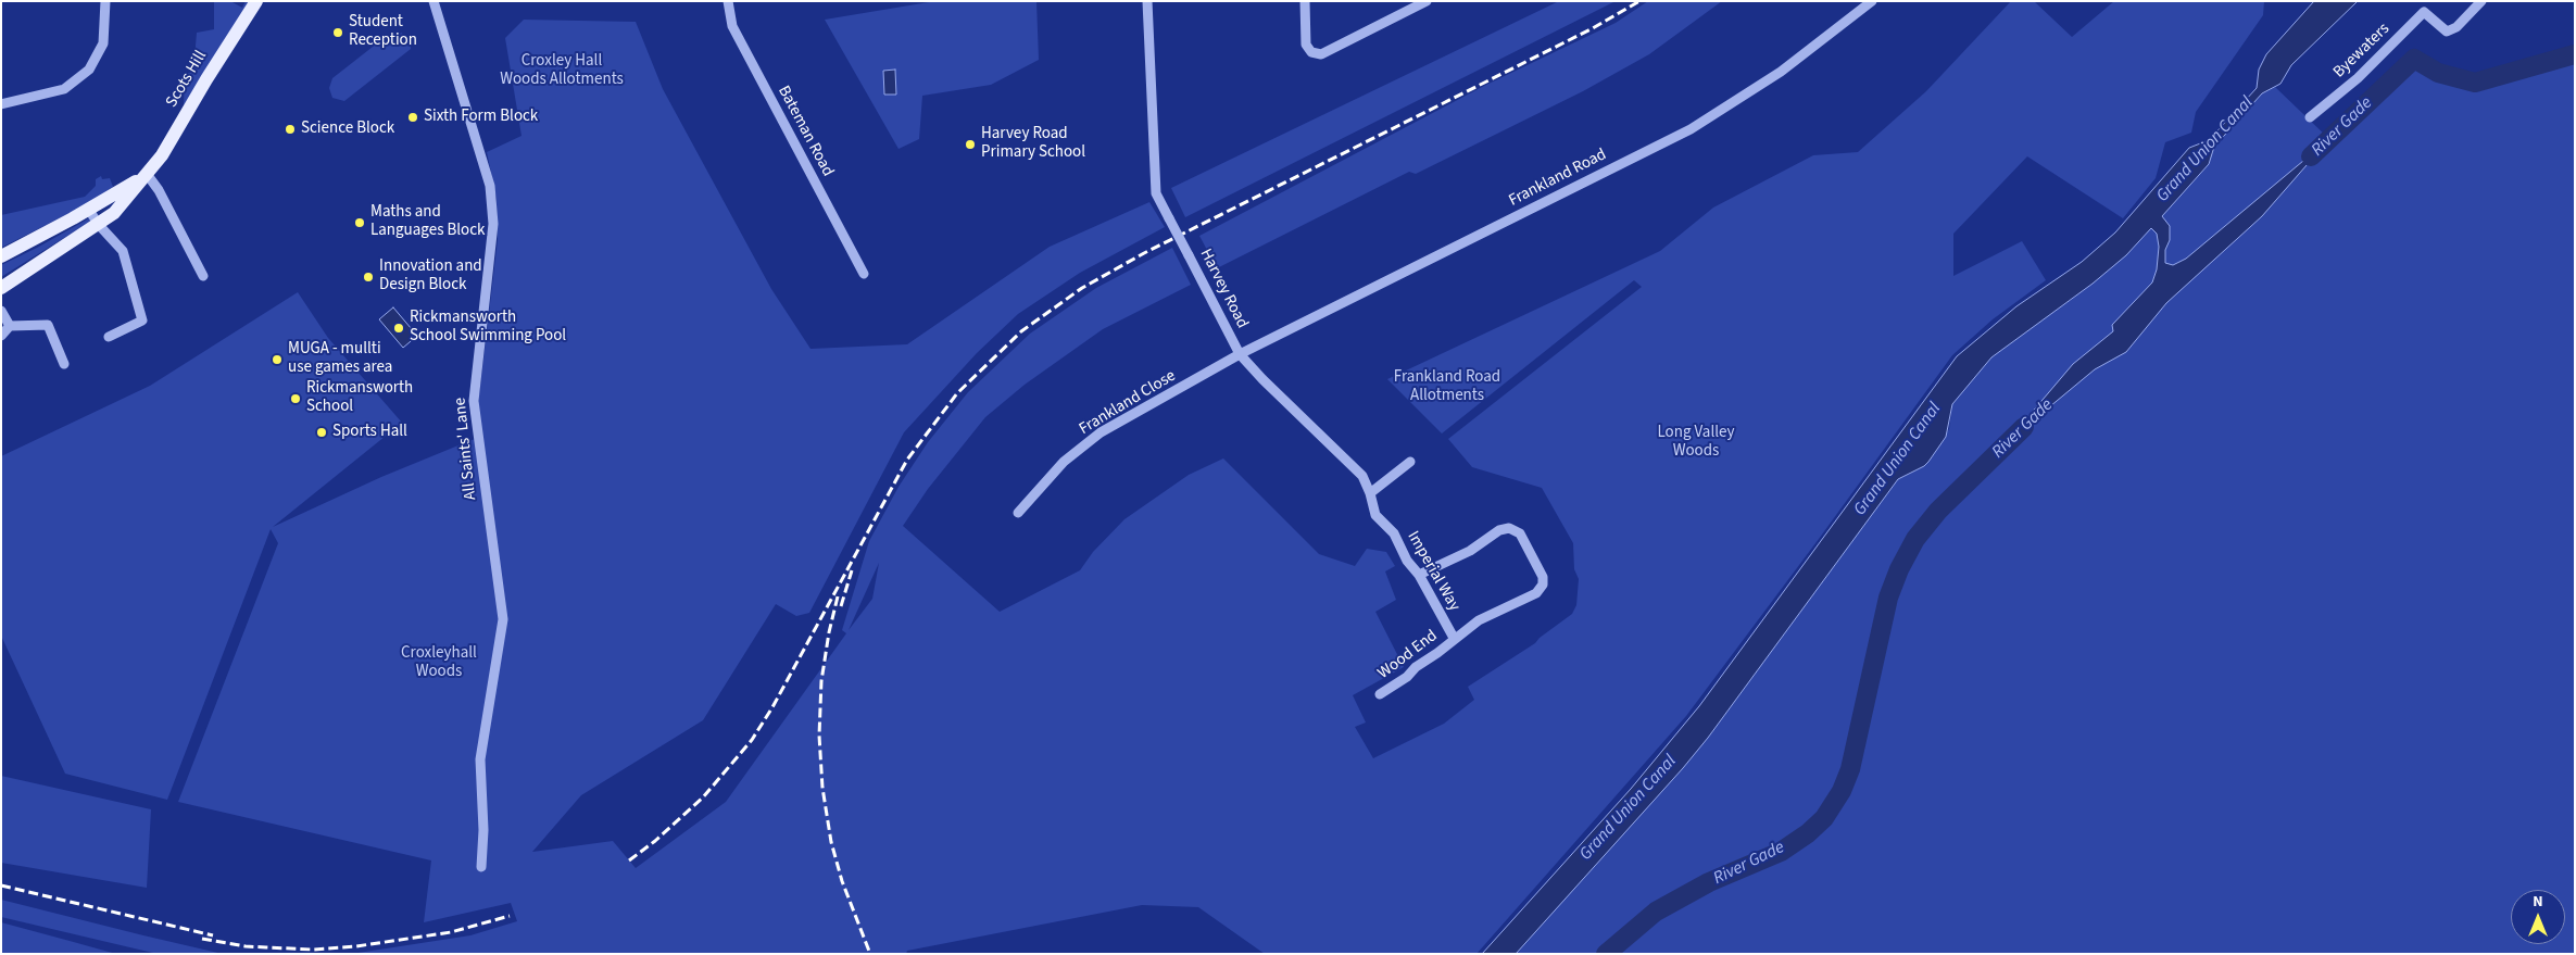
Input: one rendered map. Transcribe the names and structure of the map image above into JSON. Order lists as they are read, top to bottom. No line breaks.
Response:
{"streets":{"main road":["Scots Hill"],"street":["Byewaters","Bateman Road","Frankland Road","Harvey Road","Frankland Close","All Saints' Lane","Imperial Way","Wood End"]},"crossings":[["Frankland Road","Harvey Road"],["Frankland Road","Frankland Close"],["Harvey Road","Frankland Close"],["Harvey Road","Imperial Way"],["Imperial Way","Wood End"]],"water":["River Gade","Grand Union Canal"],"parks":["Croxley Hall Woods Allotments","Frankland Road Allotments","Long Valley Woods","Croxleyhall Woods"],"places":["Student Reception","Sixth Form Block","Science Block","Harvey Road Primary School","Maths and Languages Block","Innovation and Design Block","Rickmansworth School Swimming Pool","MUGA - mullti use games area","Rickmansworth School","Sports Hall"],"north":"top"}
